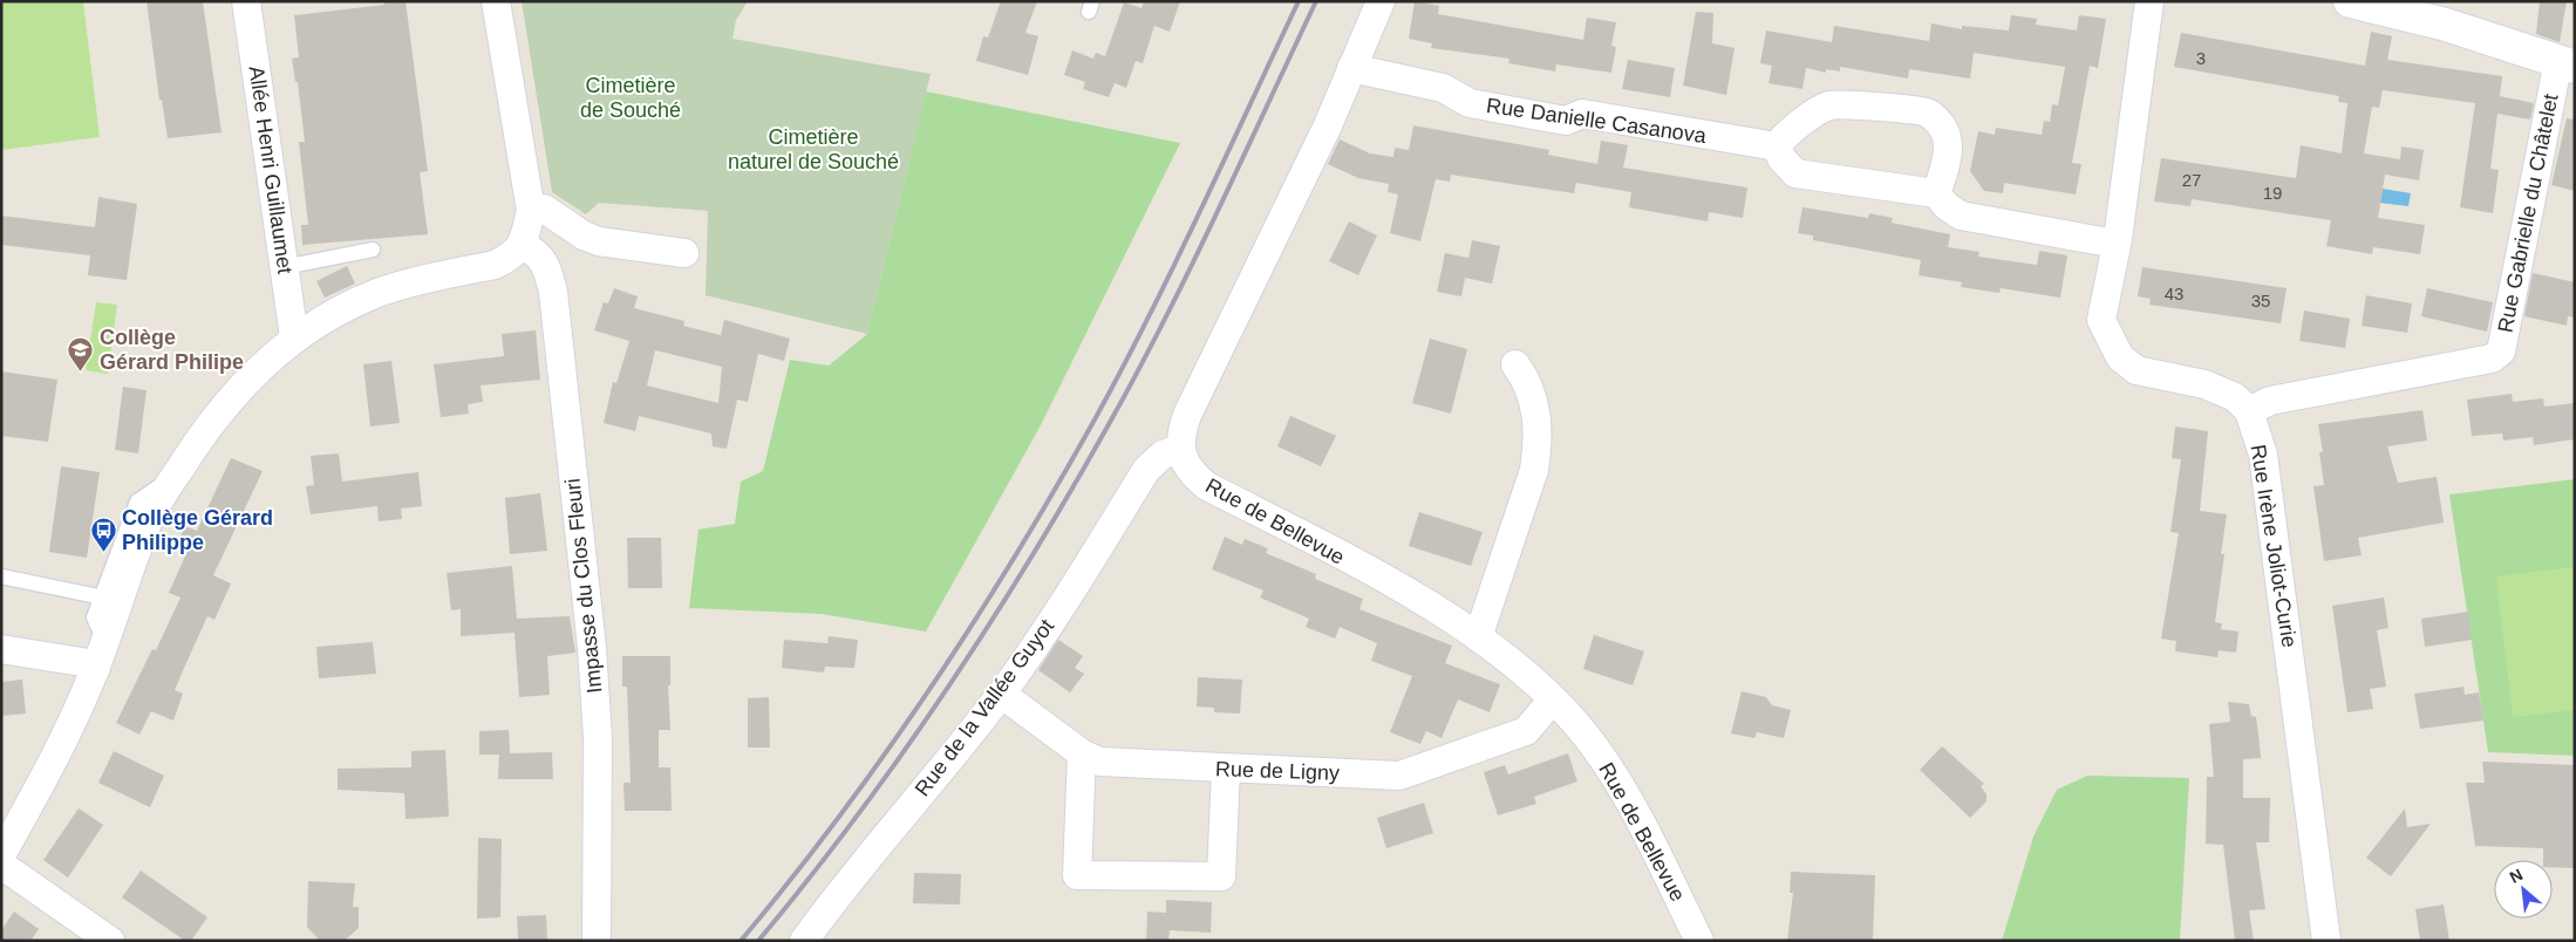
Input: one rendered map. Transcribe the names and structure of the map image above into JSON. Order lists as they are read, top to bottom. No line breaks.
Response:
{"streets":{"street":["Rue Danielle Casanova","Allée Henri Guillaumet","Rue Gabrielle du Châtelet","Rue de Bellevue","Rue Irène Joliot-Curie","Impasse du Clos Fleuri","Rue de la Vallée Guyot","Rue de Ligny"]},"crossings":[["Rue Gabrielle du Châtelet","Rue Irène Joliot-Curie"],["Rue de Bellevue","Rue de la Vallée Guyot"],["Rue de Bellevue","Rue de Ligny"],["Rue de la Vallée Guyot","Rue de Ligny"]],"parks":["Cimetière de Souché","Cimetière naturel de Souché"],"places":{"school or university":["Collège Gérard Philipe"],"bus stop":["Collège Gérard Philippe"]},"house_numbers":["3","27","19","43","35"],"north":"top left"}
